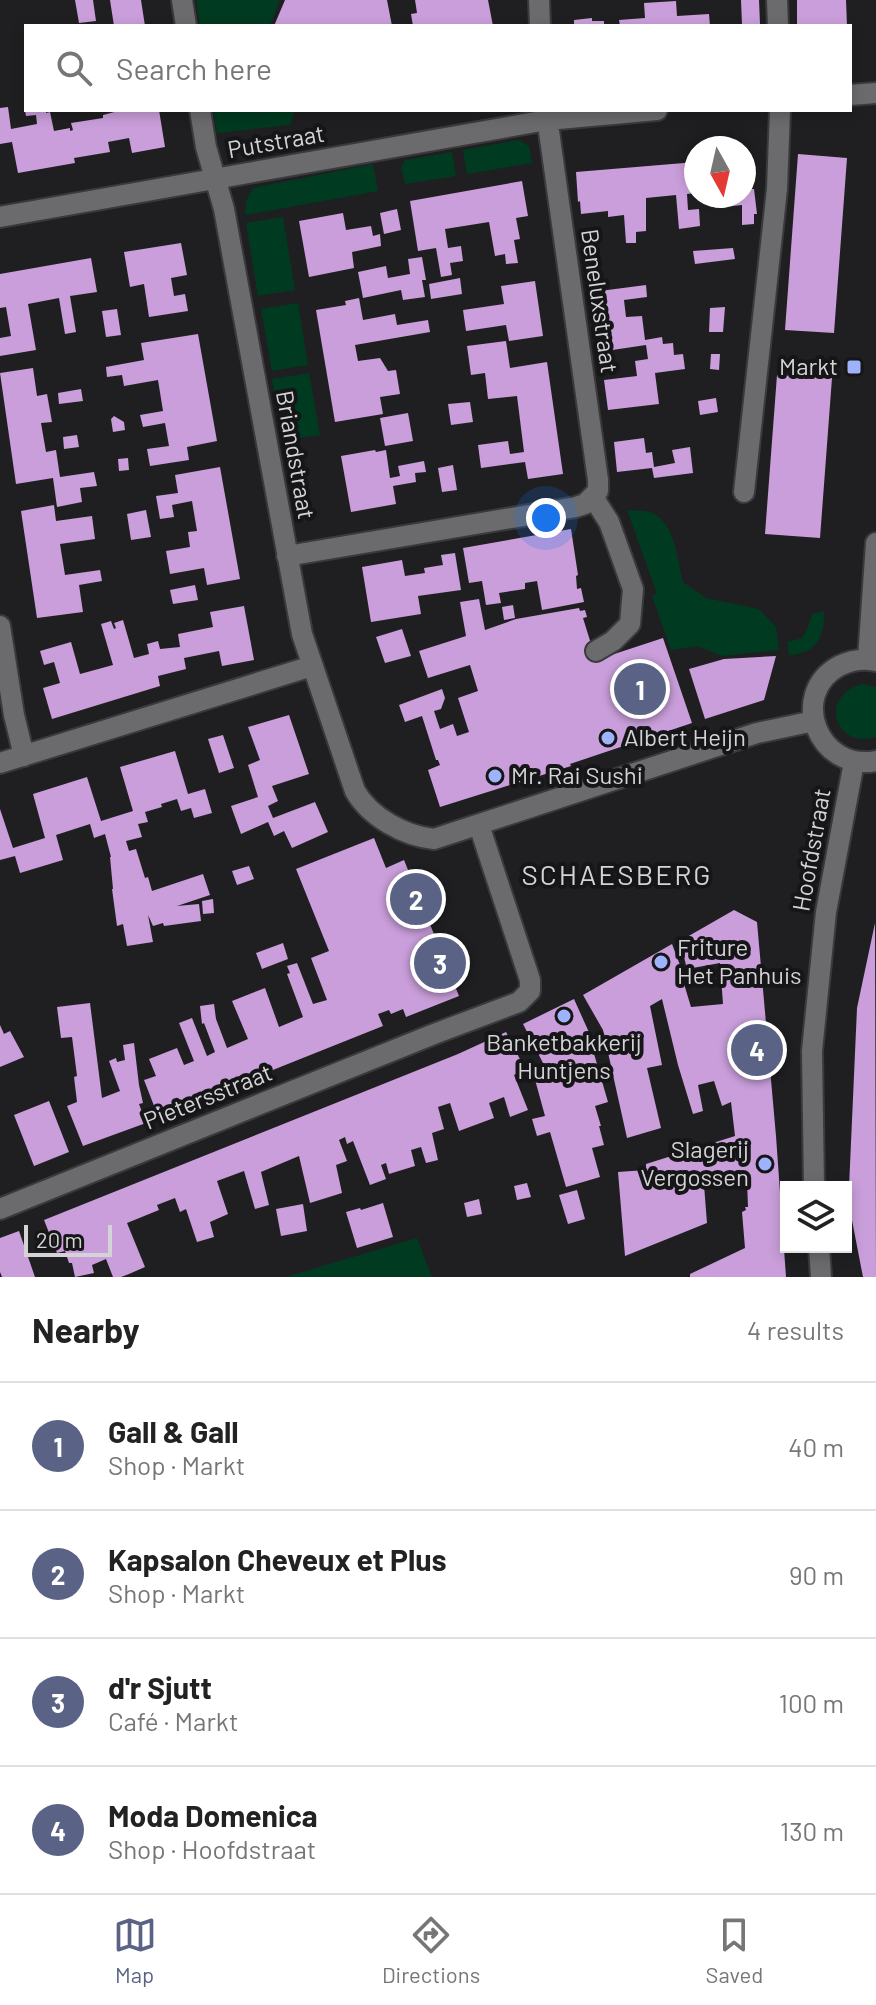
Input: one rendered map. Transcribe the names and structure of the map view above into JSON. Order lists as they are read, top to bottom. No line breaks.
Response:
{"streets":{"street":["Putstraat","Beneluxstraat","Briandstraat","Hoofdstraat","Pietersstraat"]},"crossings":[["Putstraat","Beneluxstraat"],["Putstraat","Briandstraat"],["Briandstraat","Pietersstraat"]],"districts":["SCHAESBERG"],"places":{"transit":["Markt"],"other":["Albert Heijn","Mr. Rai Sushi","Friture Het Panhuis","Banketbakkerij Huntjens","Slagerij Vergossen"]},"scale_bar":"20 m","north":"bottom","page":{"search":"Search here","pins":["1","2","3","4"],"scale":"20 m","heading":["Nearby","4 results"],"list":[{"mark":"1","name":"Gall & Gall","note":"Shop · Markt","value":"40 m"},{"mark":"2","name":"Kapsalon Cheveux et Plus","note":"Shop · Markt","value":"90 m"},{"mark":"3","name":"d'r Sjutt","note":"Café · Markt","value":"100 m"},{"mark":"4","name":"Moda Domenica","note":"Shop · Hoofdstraat","value":"130 m"}],"nav":["Map","Directions","Saved"]}}
